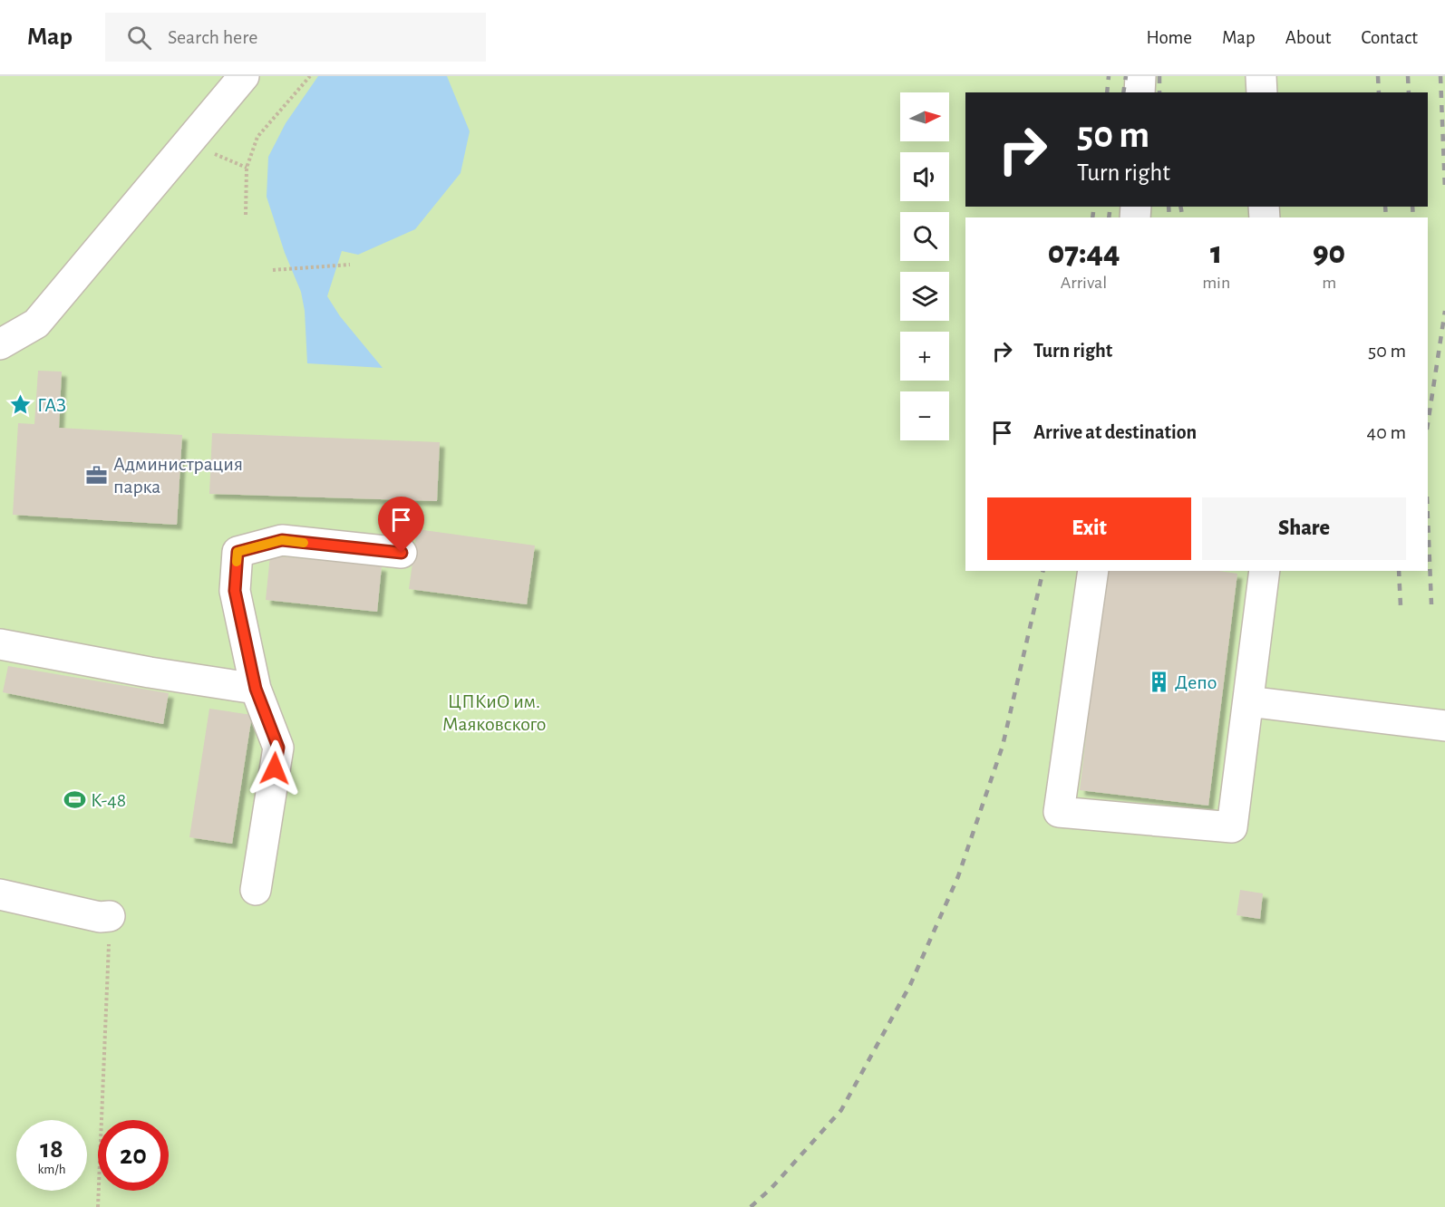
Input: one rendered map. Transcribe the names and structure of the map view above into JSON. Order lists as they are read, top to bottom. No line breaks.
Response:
{"parks":["ЦПКиО им. Маяковского"],"places":{"place":["ГАЗ"],"office":["Администрация парка"],"building":["Депо"],"sports":["К-48"]},"north":"right","page":{"header":"Map","search":"Search here","nav":["Home","Map","About","Contact"],"map_buttons":["+","−"],"turn":["50 m","Turn right"],"eta":["07:44","Arrival","1","min","90","m"],"list":[{"name":"Turn right","value":"50 m"},{"name":"Arrive at destination","value":"40 m"}],"buttons":["Exit","Share"],"speed":"18 km/h","limit":"20"}}
